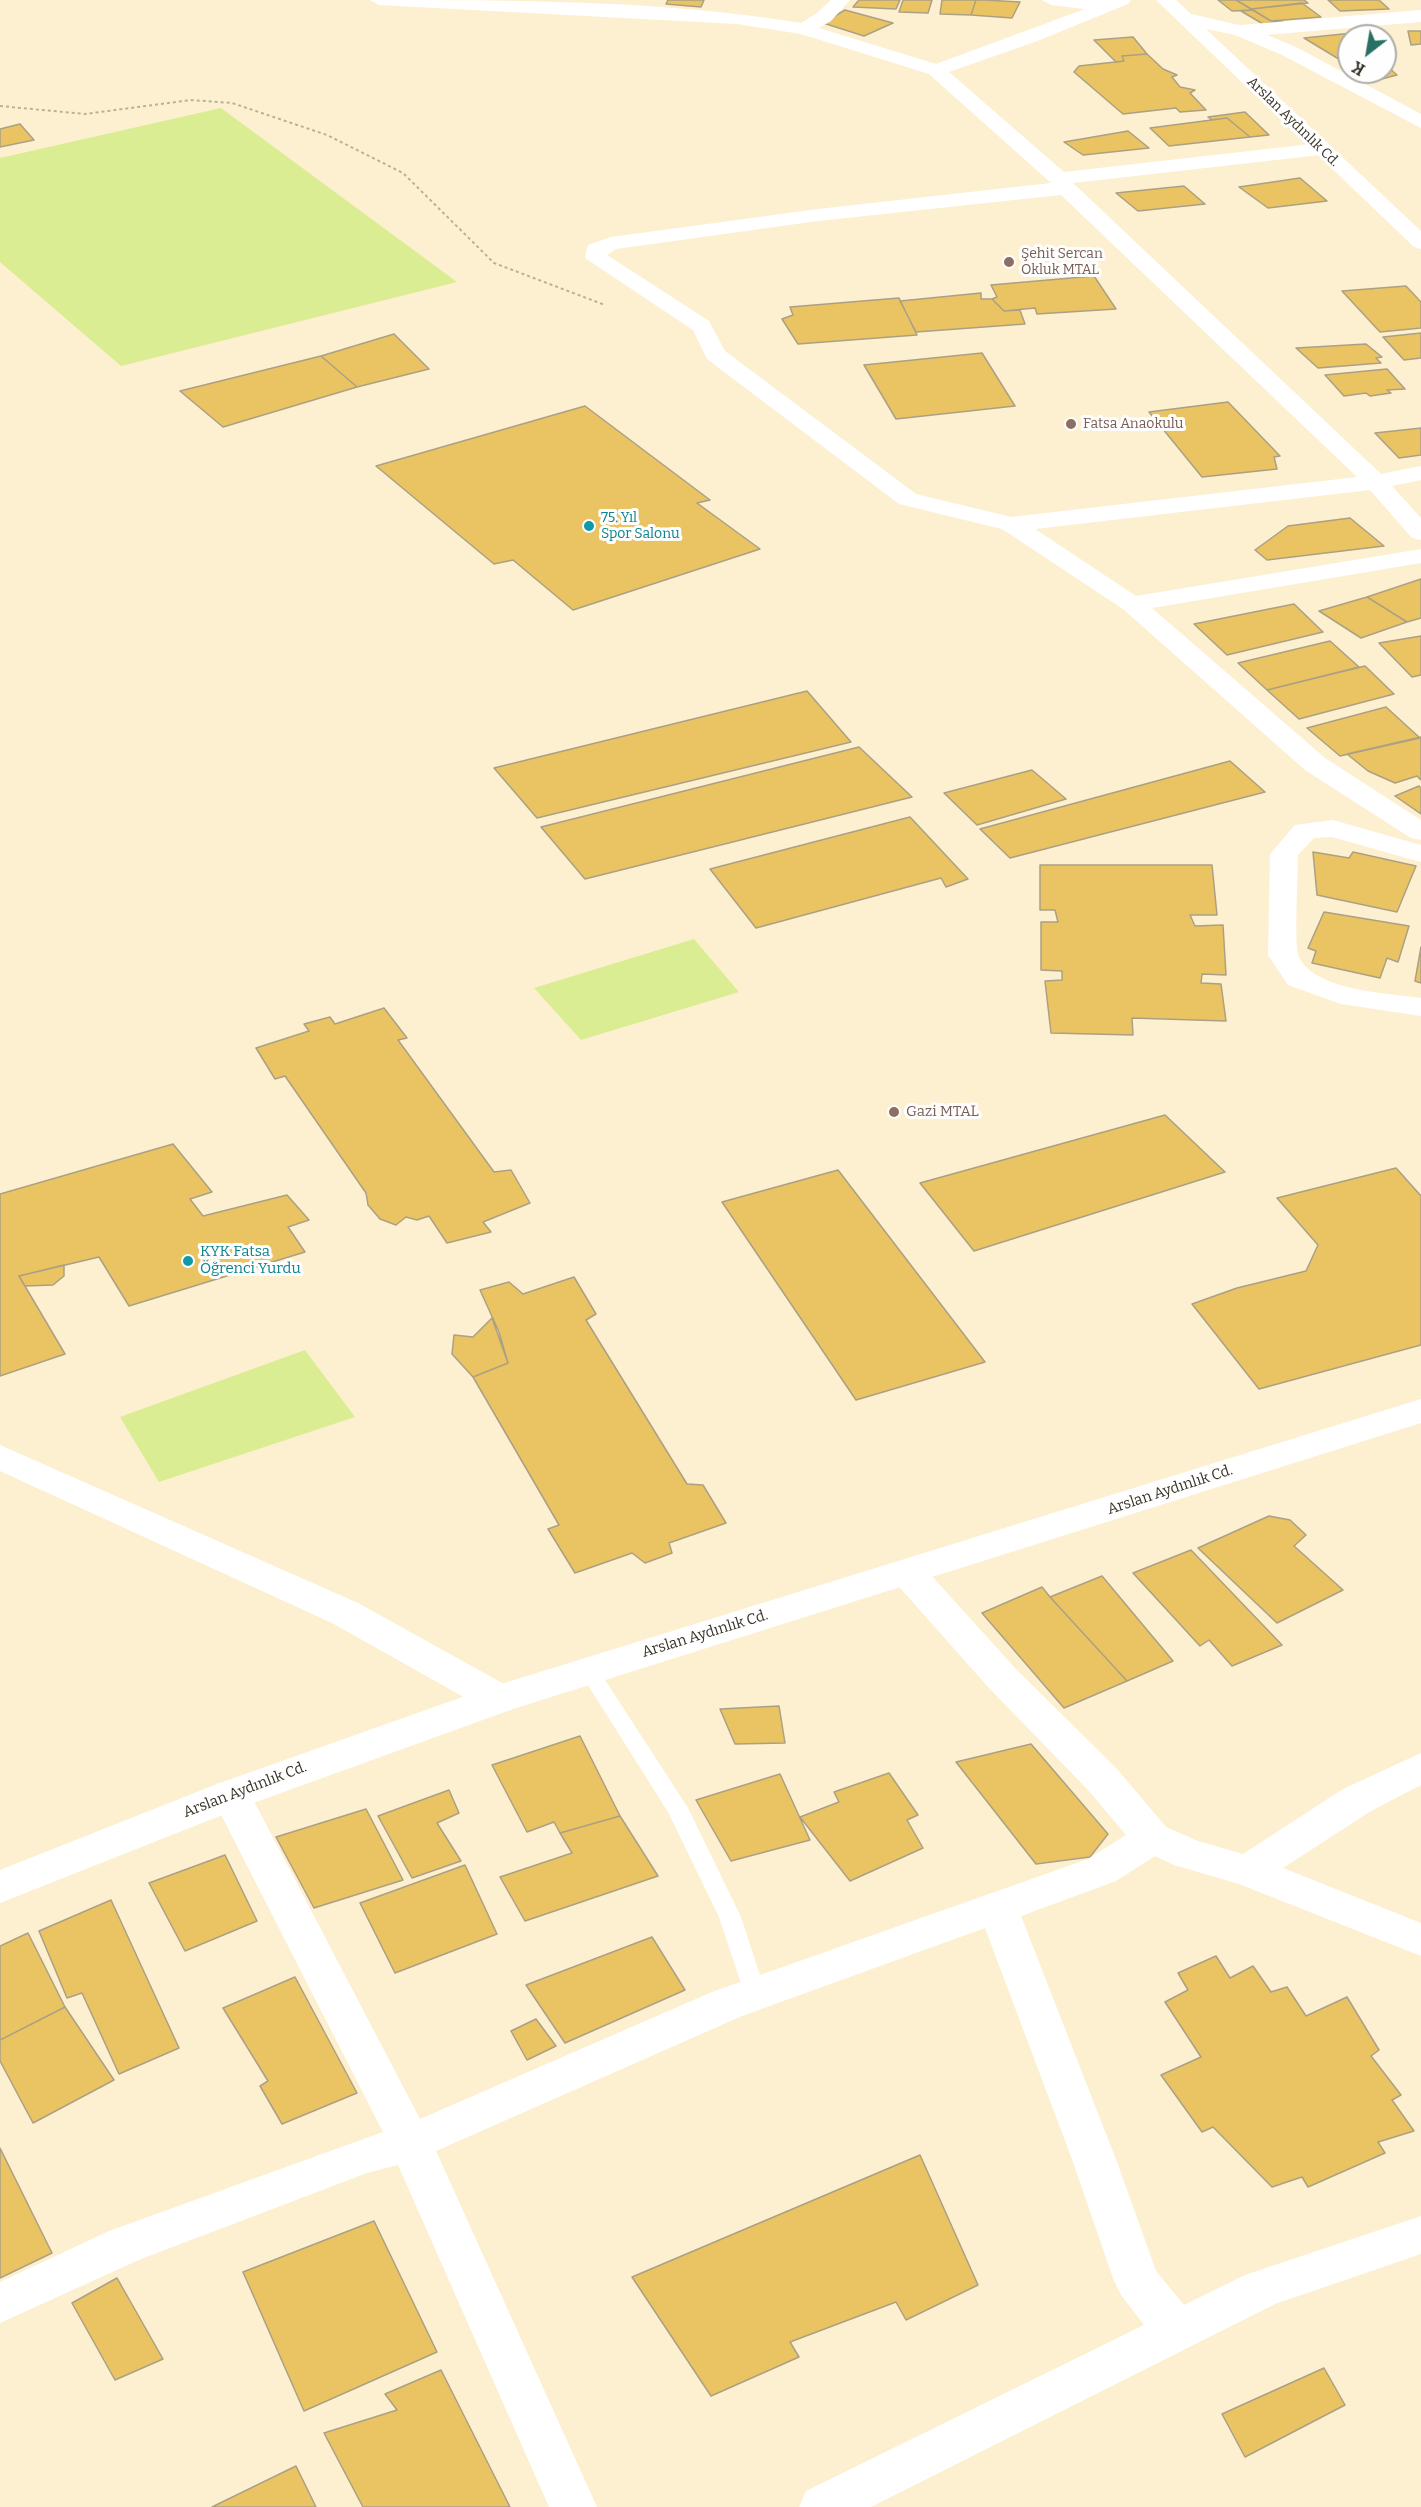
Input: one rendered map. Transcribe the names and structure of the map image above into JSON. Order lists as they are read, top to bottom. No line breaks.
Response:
{"streets":{"street":["Arslan Aydınlık Cd."]},"places":["Şehit Sercan Okluk MTAL","Fatsa Anaokulu","75. Yıl Spor Salonu","Gazi MTAL","KYK Fatsa Öğrenci Yurdu"],"north":"bottom left"}
